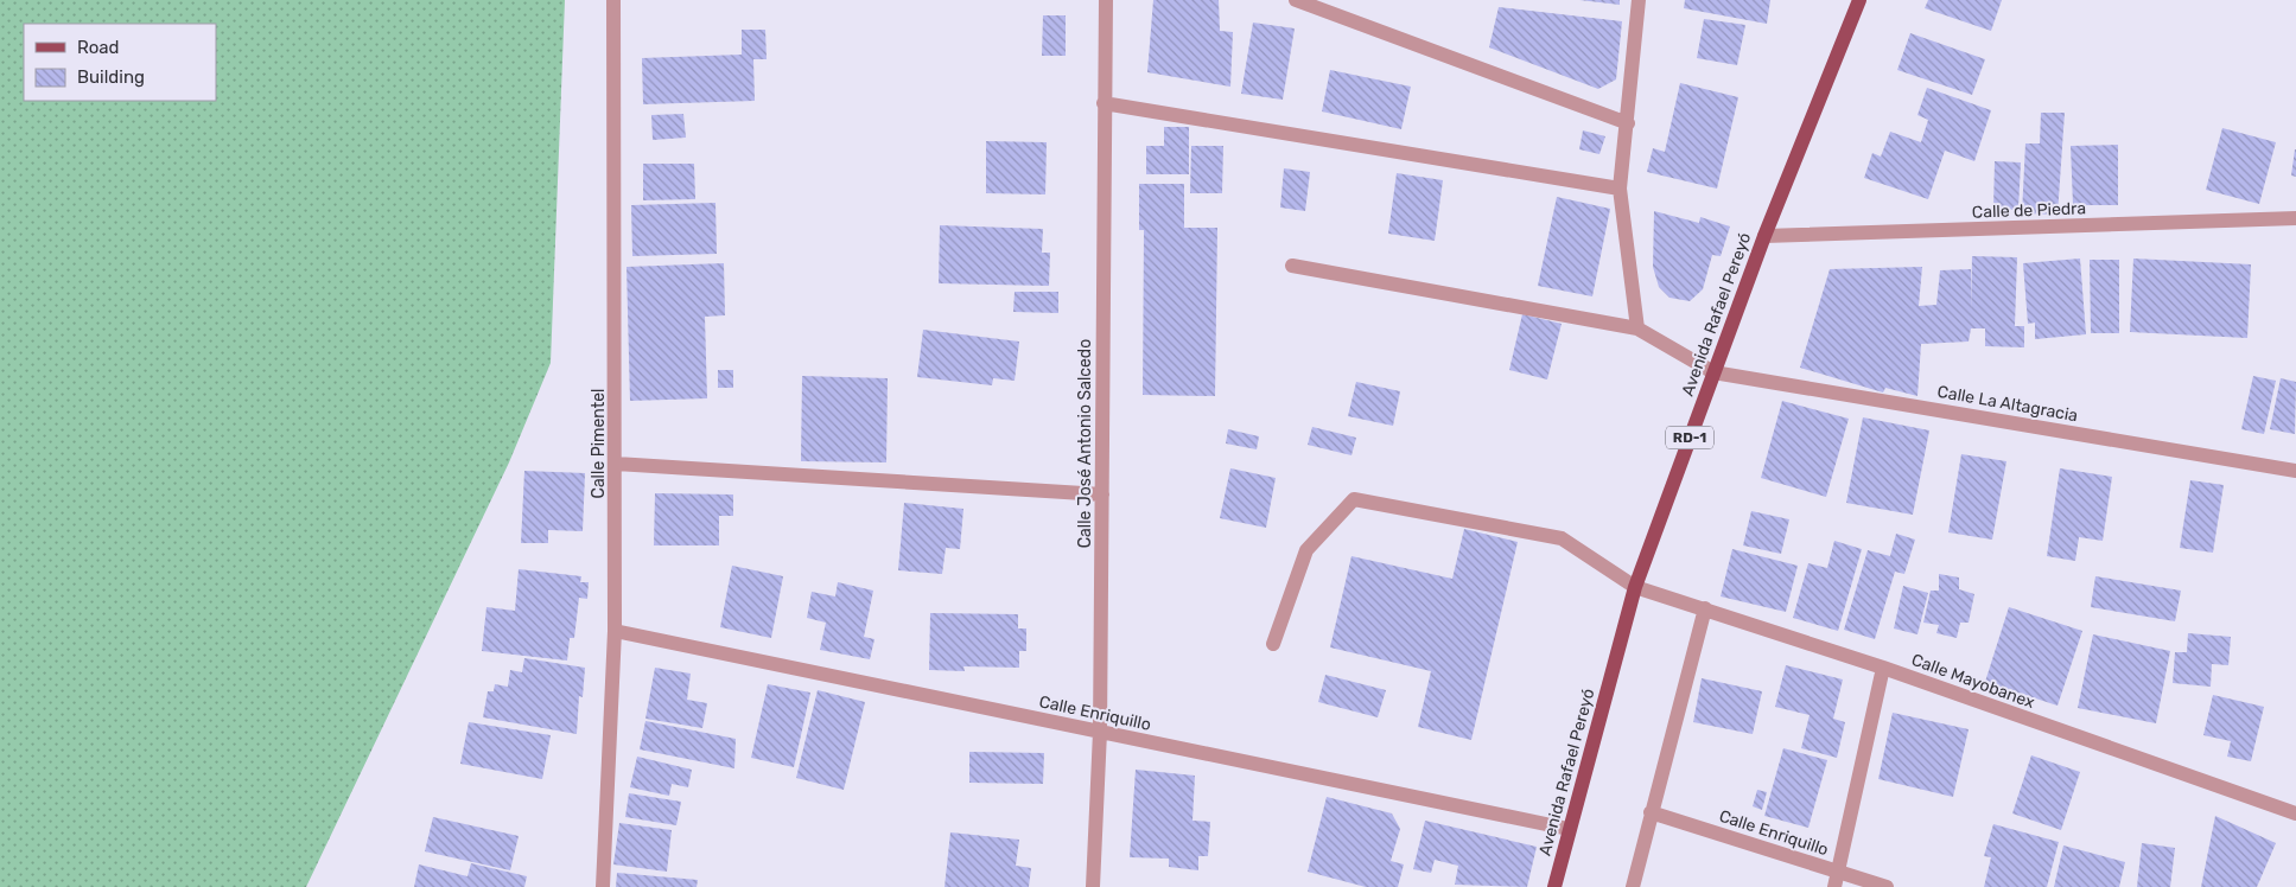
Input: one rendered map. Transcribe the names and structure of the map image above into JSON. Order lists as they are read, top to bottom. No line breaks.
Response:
{"streets":{"main road":["Avenida Rafael Pereyó","RD-1"],"street":["Calle de Piedra","Calle La Altagracia","Calle Pimentel","Calle José Antonio Salcedo","Calle Mayobanex","Calle Enriquillo"]},"crossings":[["Calle de Piedra","Avenida Rafael Pereyó"],["Avenida Rafael Pereyó","Calle La Altagracia"],["Avenida Rafael Pereyó","Calle Mayobanex"],["Avenida Rafael Pereyó","Calle Enriquillo"],["Calle Pimentel","Calle Enriquillo"],["Calle José Antonio Salcedo","Calle Enriquillo"]],"legend":["Road","Building"]}
